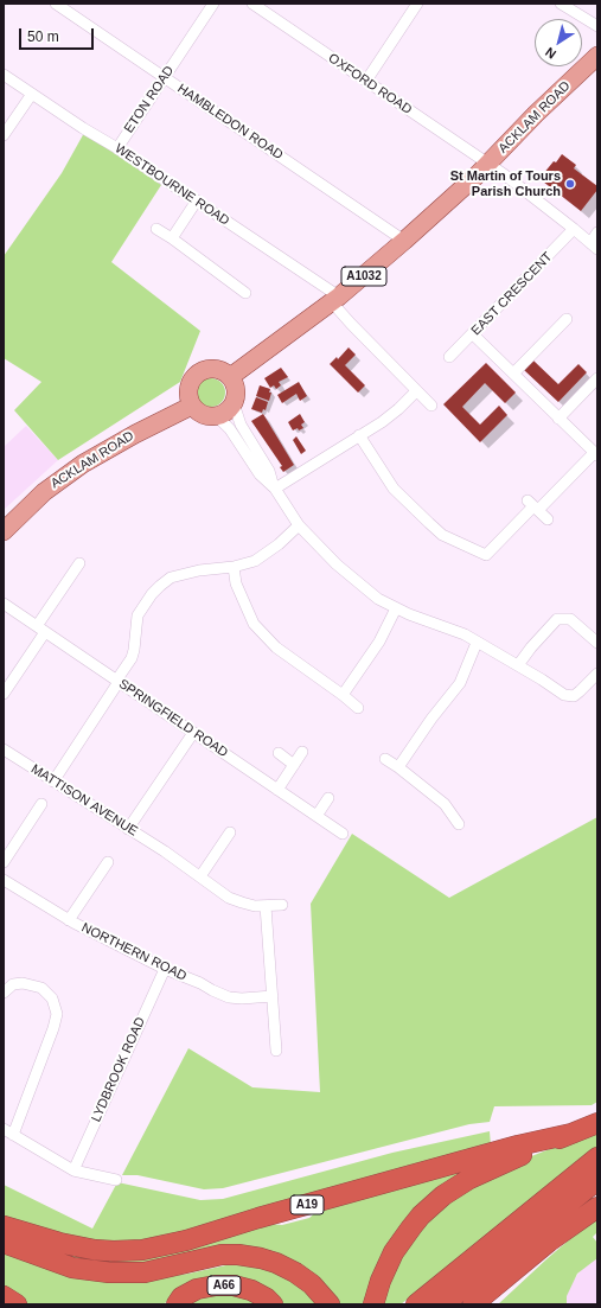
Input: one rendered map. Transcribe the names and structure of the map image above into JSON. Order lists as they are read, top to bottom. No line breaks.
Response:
{"streets":{"highway":["A19","A66"],"main road":["ACKLAM ROAD","A1032"],"street":["OXFORD ROAD","ETON ROAD","HAMBLEDON ROAD","WESTBOURNE ROAD","EAST CRESCENT","SPRINGFIELD ROAD","MATTISON AVENUE","NORTHERN ROAD","LYDBROOK ROAD"]},"crossings":[["OXFORD ROAD","ACKLAM ROAD"],["OXFORD ROAD","EAST CRESCENT"],["ETON ROAD","HAMBLEDON ROAD"],["ETON ROAD","WESTBOURNE ROAD"],["ACKLAM ROAD","HAMBLEDON ROAD"],["ACKLAM ROAD","WESTBOURNE ROAD"],["NORTHERN ROAD","LYDBROOK ROAD"]],"places":["St Martin of Tours Parish Church"],"scale_bar":"50 m","north":"bottom left"}
